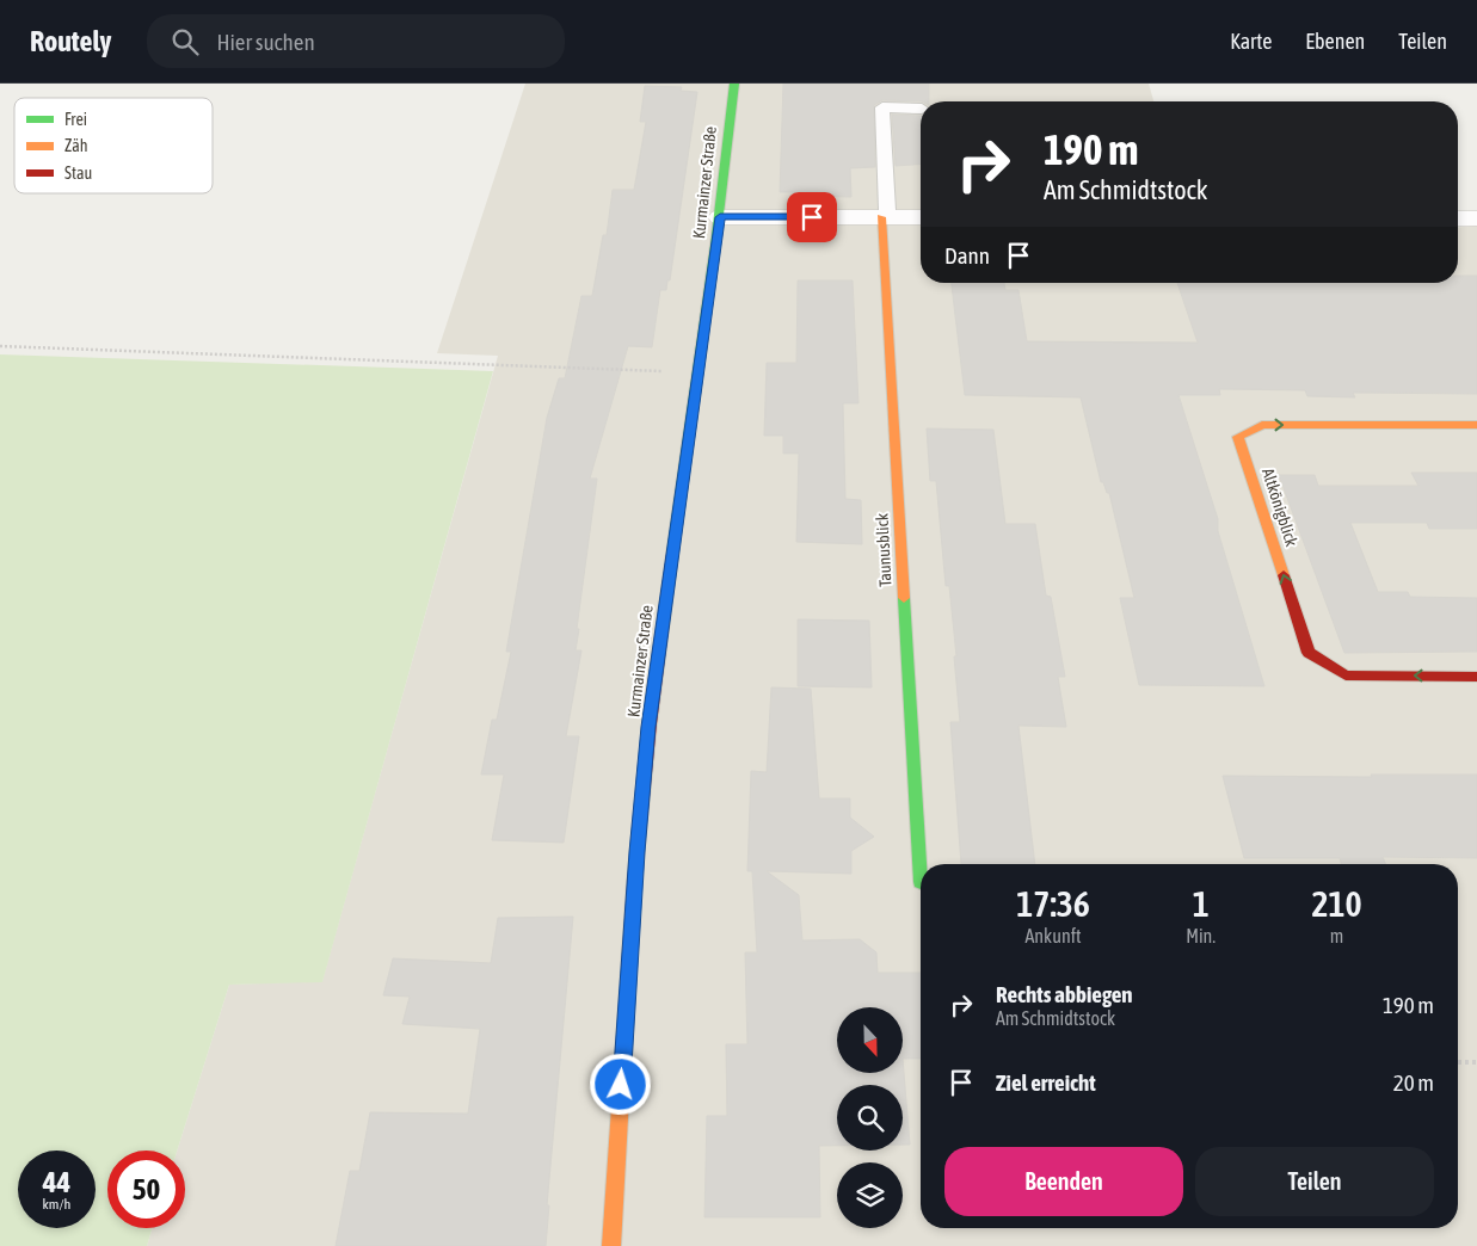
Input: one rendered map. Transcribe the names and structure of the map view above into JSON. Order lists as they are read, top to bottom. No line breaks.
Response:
{"streets":{"street":["Kurmainzer Straße","Altkönigblick","Taunusblick"]},"legend":["Frei","Zäh","Stau"],"north":"bottom","page":{"header":"Routely","search":"Hier suchen","nav":["Karte","Ebenen","Teilen"],"turn":["190 m","Am Schmidtstock"],"then":"Dann","eta":["17:36","Ankunft","1","Min.","210","m"],"list":[{"name":"Rechts abbiegen","note":"Am Schmidtstock","value":"190 m"},{"name":"Ziel erreicht","value":"20 m"}],"buttons":["Beenden","Teilen"],"speed":"44 km/h","limit":"50"}}
